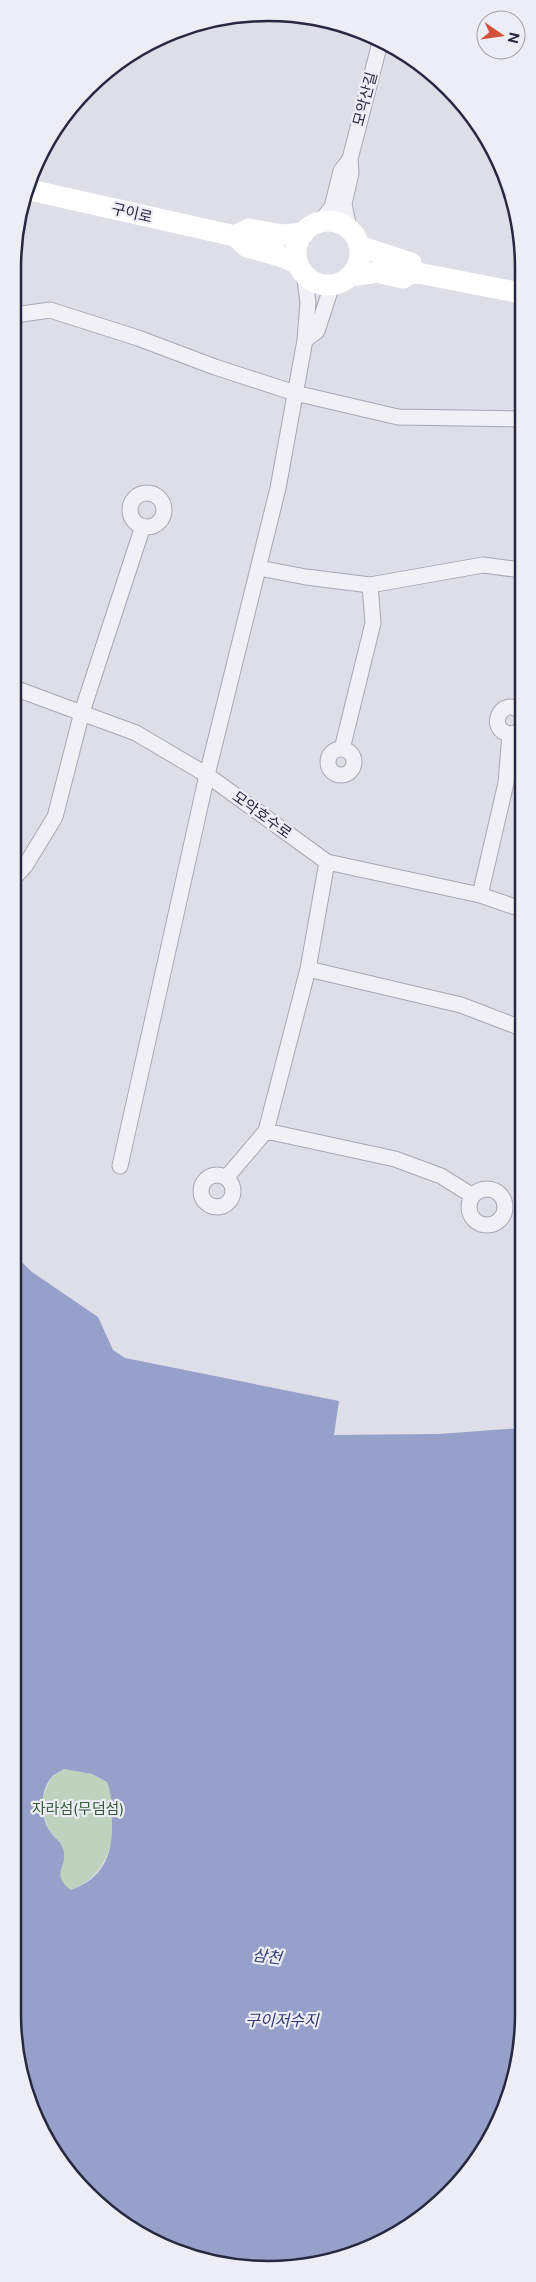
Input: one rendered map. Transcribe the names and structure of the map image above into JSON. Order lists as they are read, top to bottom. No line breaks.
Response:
{"streets":{"street":["모악산길","구이로","모악호수로"]},"water":["삼천","구이저수지"],"parks":["자라섬(무덤섬)"],"north":"right"}
